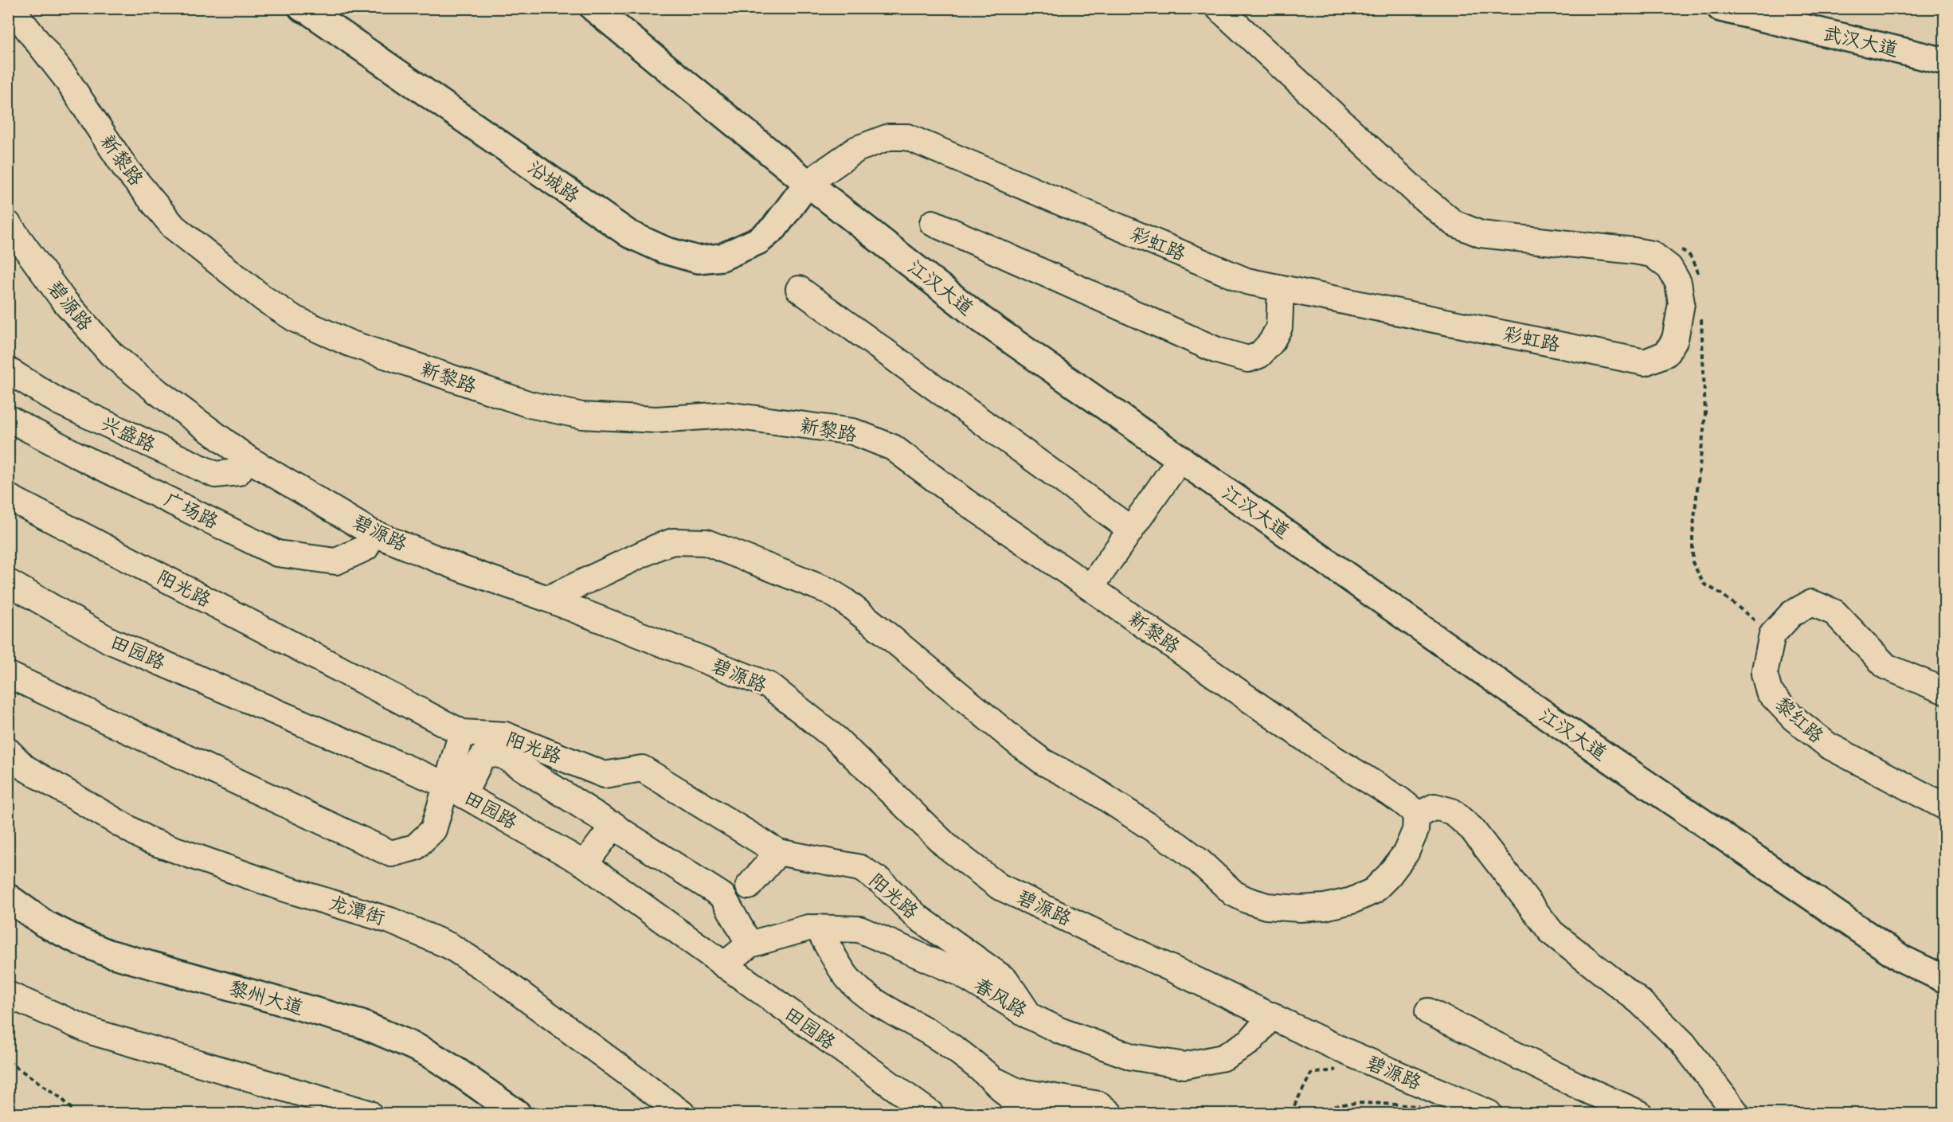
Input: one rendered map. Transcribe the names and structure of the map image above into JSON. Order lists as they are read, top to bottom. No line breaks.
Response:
{"streets":{"main road":["武汉大道","沿城路","江汉大道","黎州大道"],"street":["新黎路","彩虹路","碧源路","兴盛路","广场路","阳光路","田园路","黎红路","龙潭街","春风路"]},"crossings":[["沿城路","彩虹路"],["沿城路","江汉大道"],["彩虹路","江汉大道"],["碧源路","兴盛路"],["碧源路","广场路"],["碧源路","春风路"],["阳光路","春风路"],["田园路","春风路"]]}
